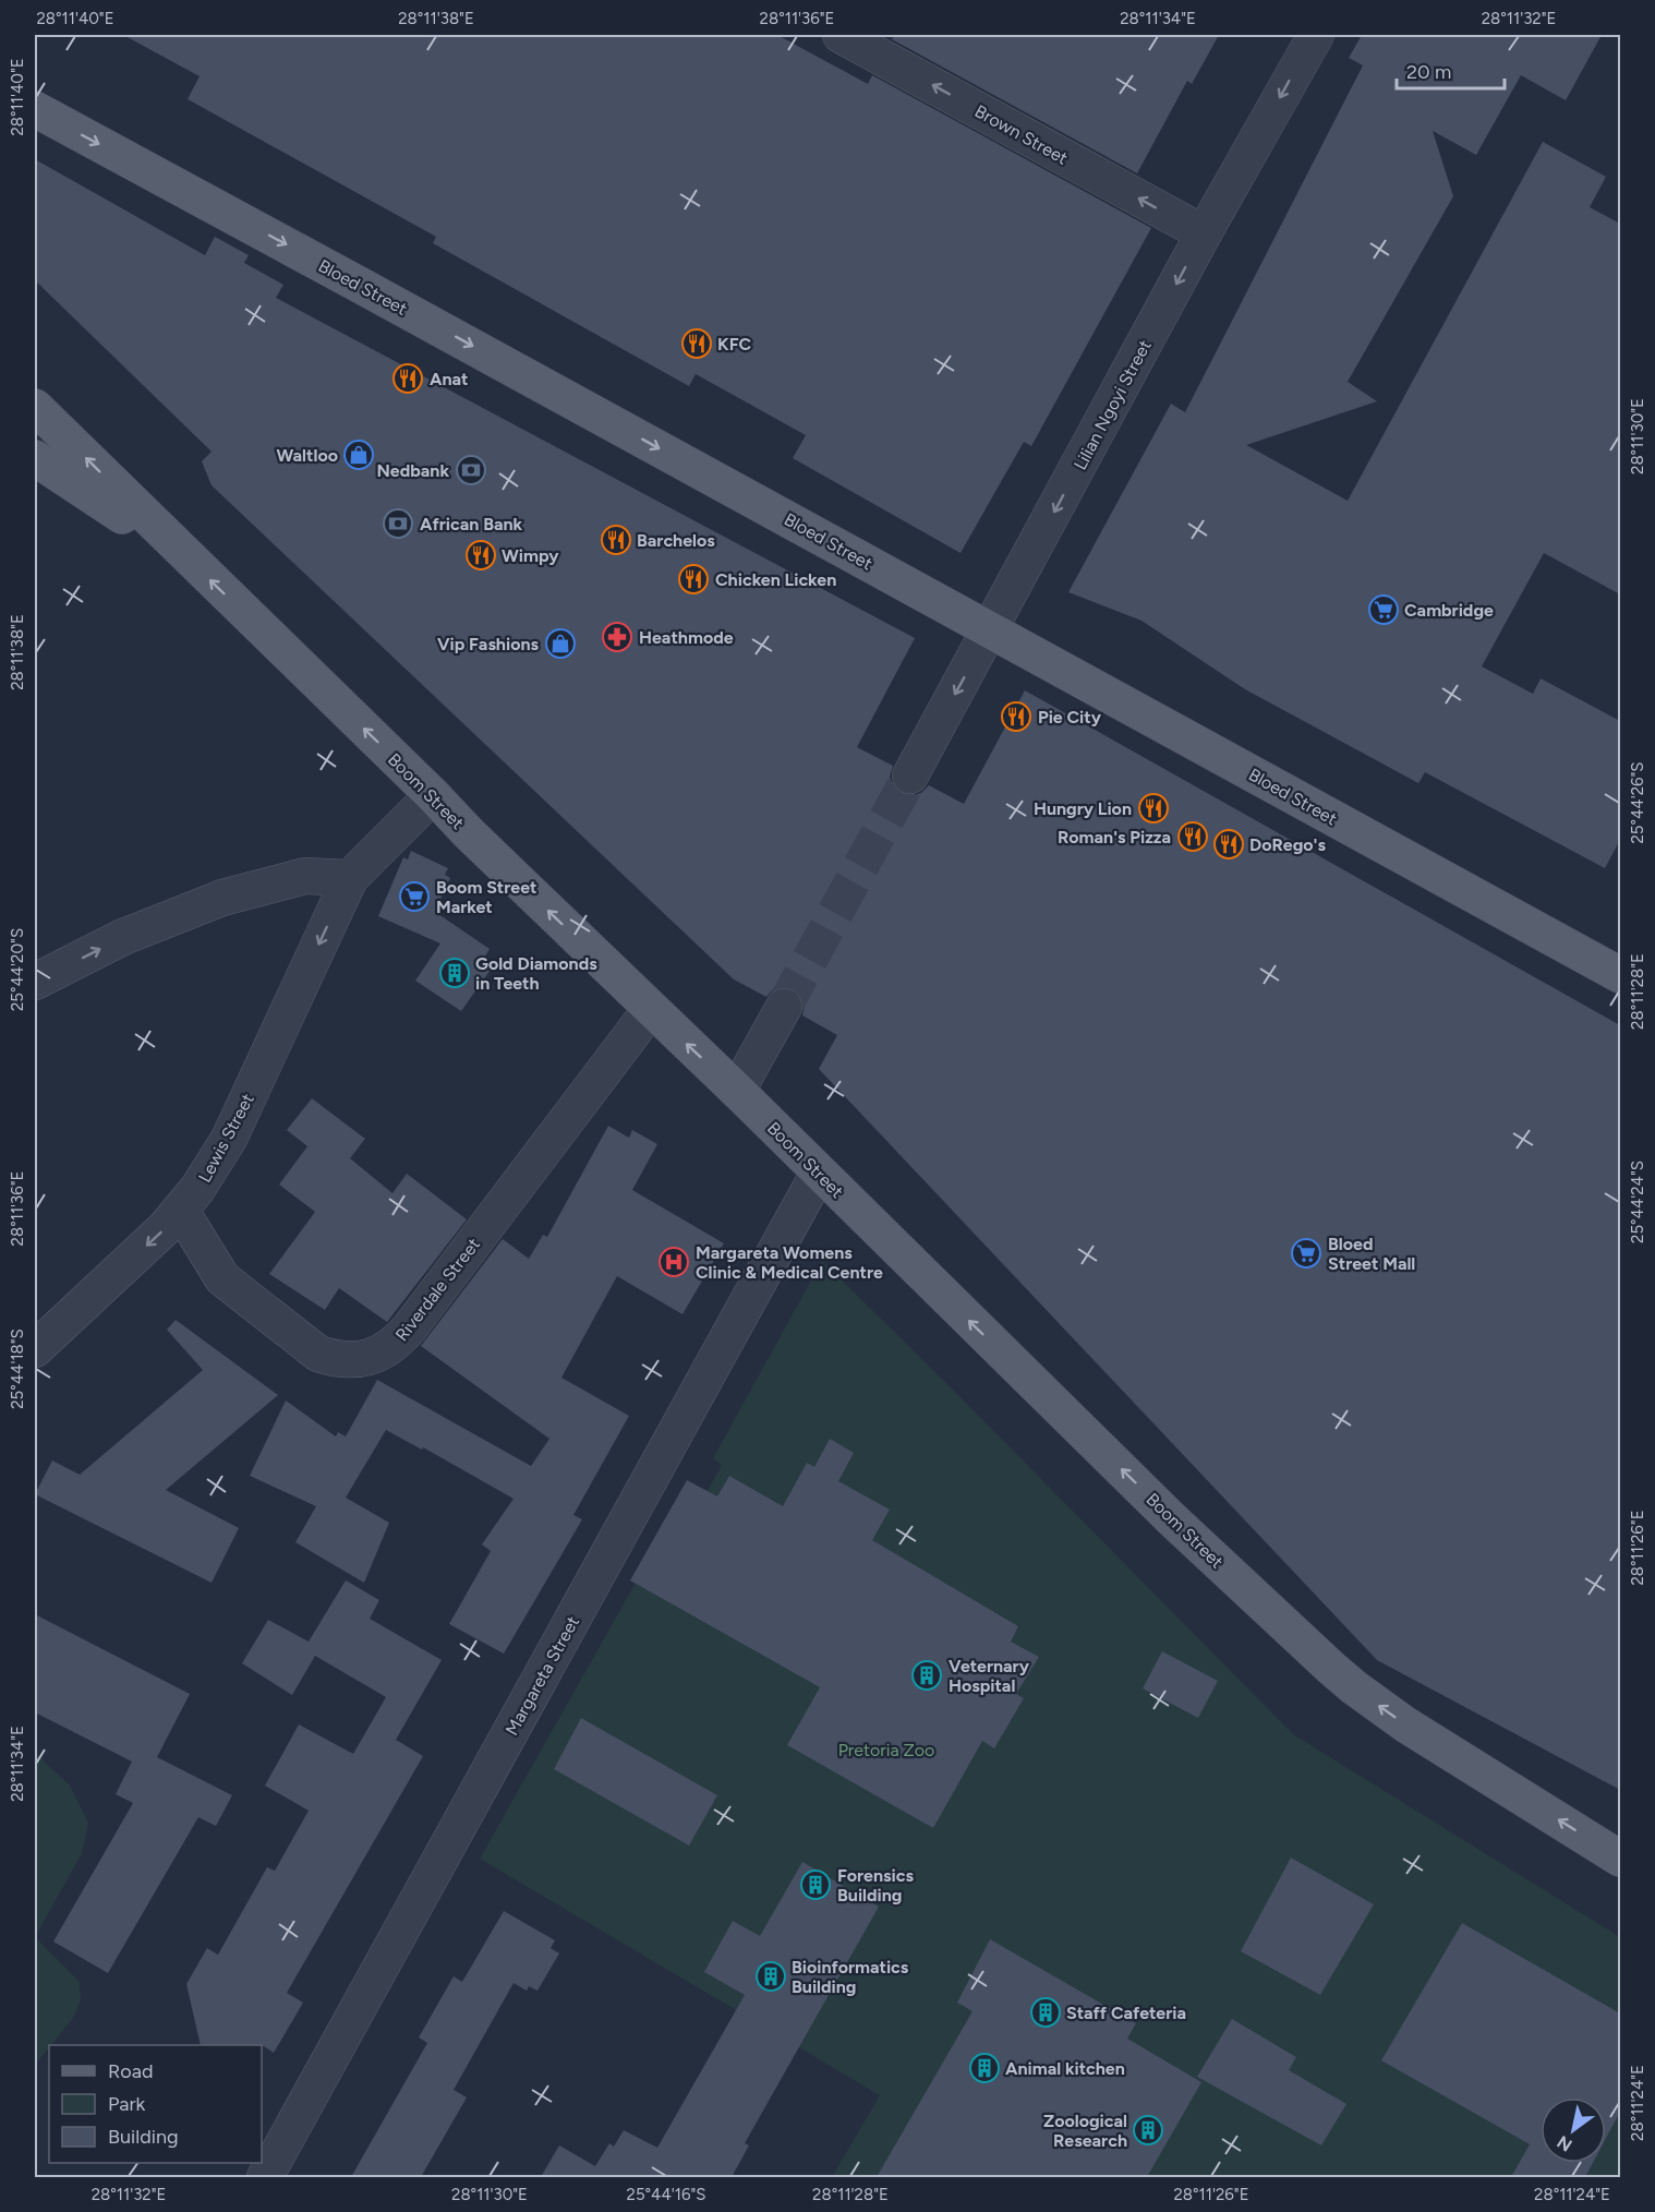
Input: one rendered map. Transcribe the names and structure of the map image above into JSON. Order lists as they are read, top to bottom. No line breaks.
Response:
{"streets":{"main road":["Bloed Street","Boom Street"],"street":["Brown Street","Lilian Ngoyi Street","Lewis Street","Riverdale Street","Margareta Street"]},"crossings":[["Brown Street","Lilian Ngoyi Street"],["Bloed Street","Lilian Ngoyi Street"],["Boom Street","Lewis Street"],["Boom Street","Riverdale Street"],["Boom Street","Margareta Street"],["Lewis Street","Riverdale Street"]],"one_way":["Brown Street","Bloed Street","Lilian Ngoyi Street","Boom Street","Lewis Street"],"parks":["Pretoria Zoo"],"places":{"restaurant":["KFC","Anat","Barchelos","Wimpy","Chicken Licken","Pie City","Hungry Lion","Roman's Pizza","DoRego's"],"shop":["Waltloo","Vip Fashions"],"bank":["Nedbank","African Bank"],"supermarket":["Cambridge","Boom Street Market","Bloed Street Mall"],"pharmacy":["Heathmode"],"building":["Gold Diamonds in Teeth","Veternary Hospital","Forensics Building","Bioinformatics Building","Staff Cafeteria","Animal kitchen","Zoological Research"],"hospital":["Margareta Womens Clinic & Medical Centre"]},"legend":["Road","Park","Building"],"scale_bar":"20 m","north":"bottom left","coordinates":["28°11'40\"E","28°11'38\"E","28°11'36\"E","28°11'34\"E","28°11'32\"E","28°11'30\"E","25°44'26\"S","25°44'20\"S","28°11'28\"E","25°44'24\"S","25°44'18\"S","28°11'26\"E","28°11'24\"E","25°44'16\"S"]}
